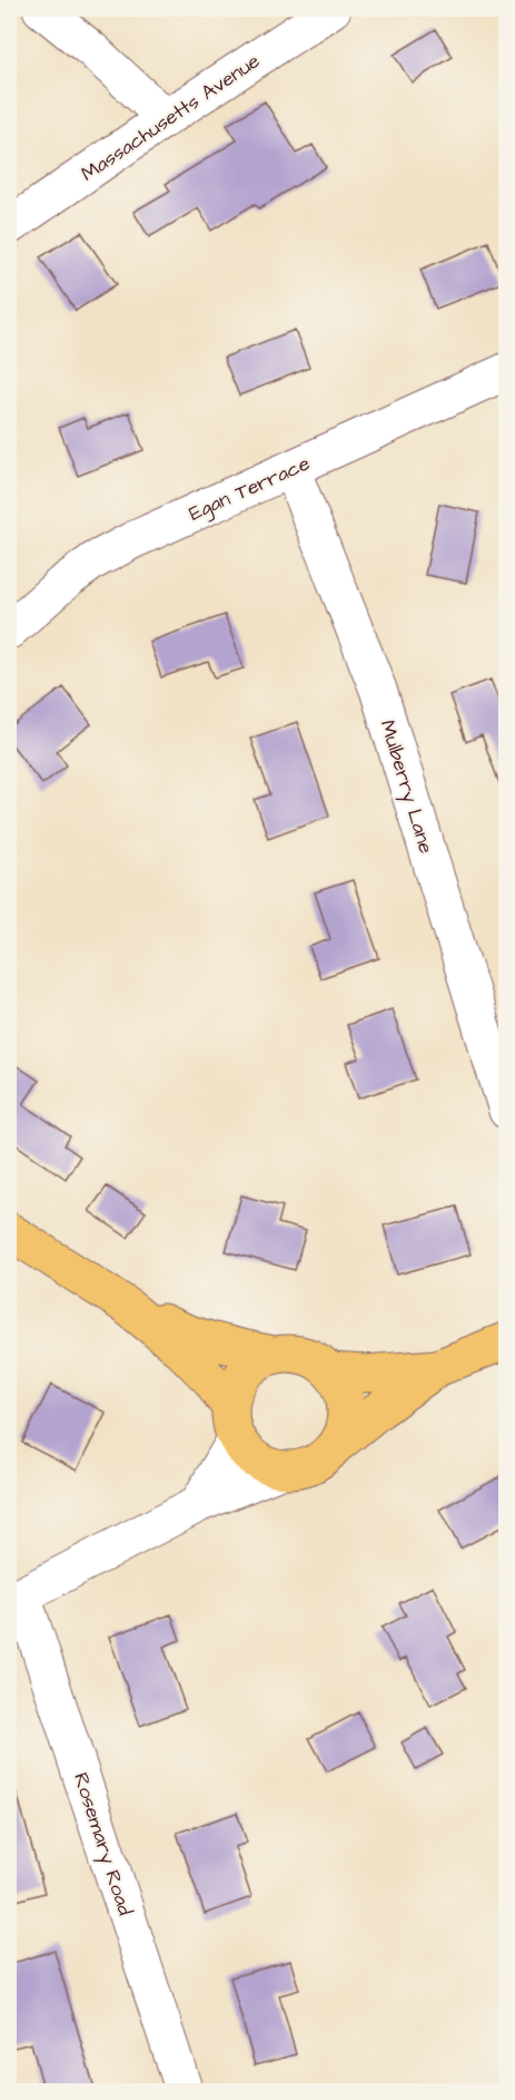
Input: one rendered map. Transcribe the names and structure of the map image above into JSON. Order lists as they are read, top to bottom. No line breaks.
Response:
{"streets":{"street":["Massachusetts Avenue","Egan Terrace","Mulberry Lane","Rosemary Road"]},"crossings":[["Egan Terrace","Mulberry Lane"]]}
